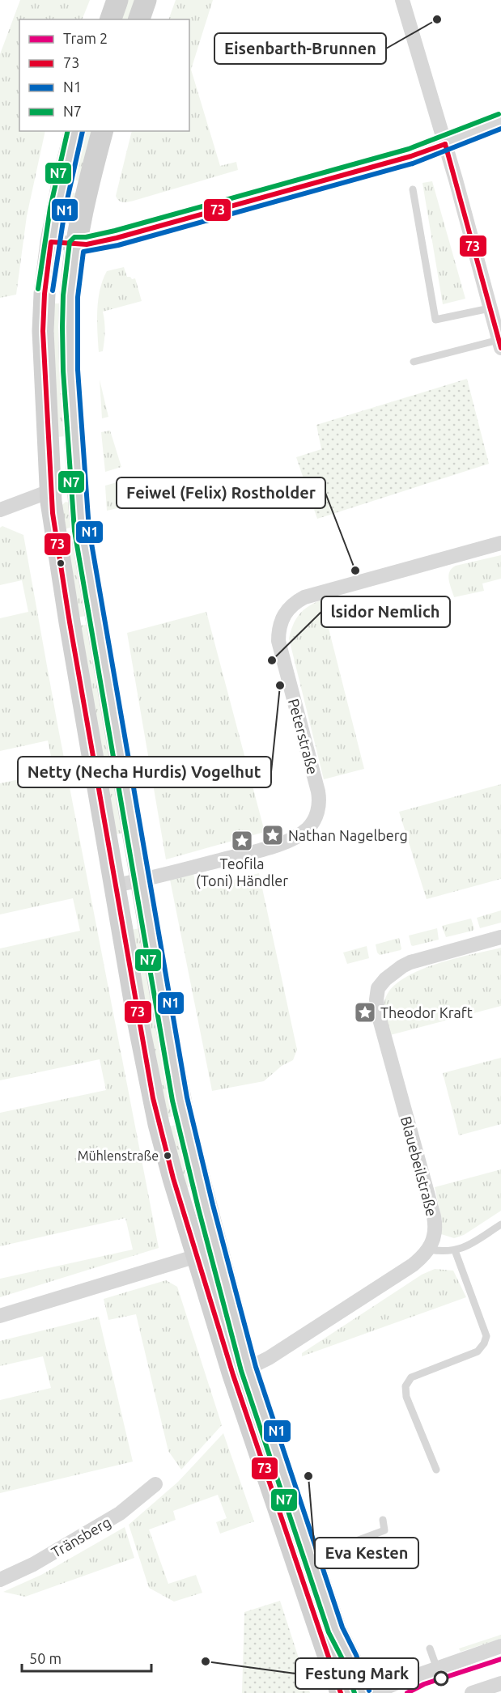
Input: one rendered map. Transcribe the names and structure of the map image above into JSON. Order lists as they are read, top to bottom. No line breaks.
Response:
{"streets":{"street":["Peterstraße","Blauebeilstraße","Tränsberg"]},"places":{"other":["Eisenbarth-Brunnen","Feiwel (Felix) Rostholder","lsidor Nemlich","Netty (Necha Hurdis) Vogelhut","Mühlenstraße","Eva Kesten","Festung Mark"],"place":["Nathan Nagelberg","Teofila (Toni) Händler","Theodor Kraft"]},"lines":["transit line N7","transit line N1","transit line 73","tram line 2"],"legend":["Tram 2","73","N1","N7"],"scale_bar":"50 m"}
